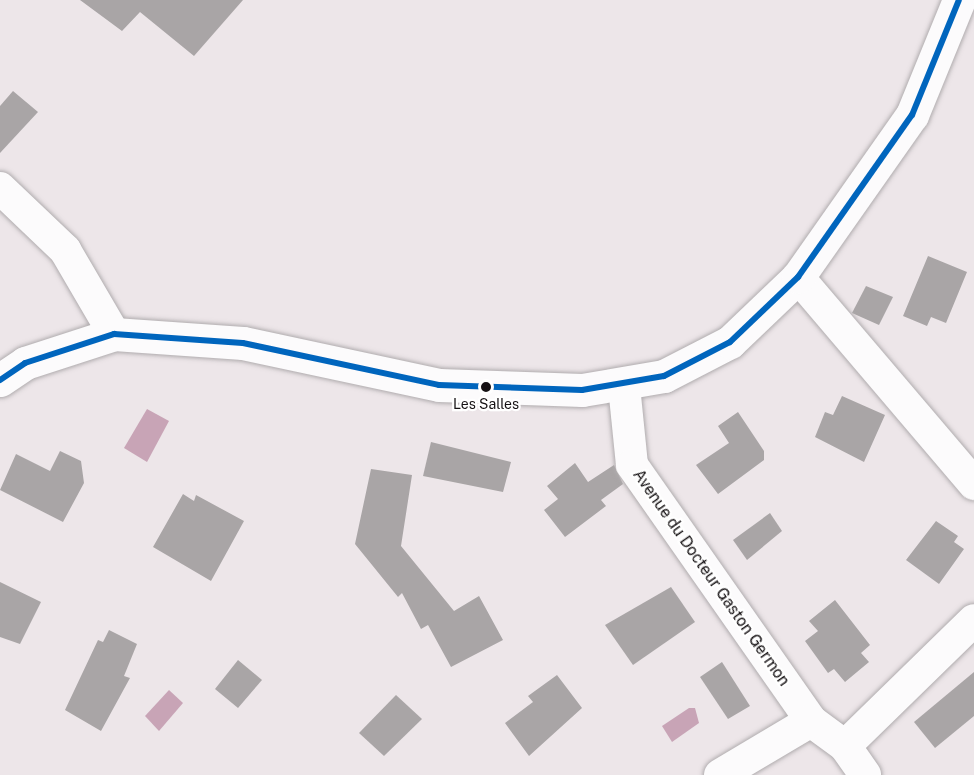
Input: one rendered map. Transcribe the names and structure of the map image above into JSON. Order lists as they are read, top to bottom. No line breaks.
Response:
{"streets":{"street":["Avenue du Docteur Gaston Germon"]},"places":["Les Salles"]}
